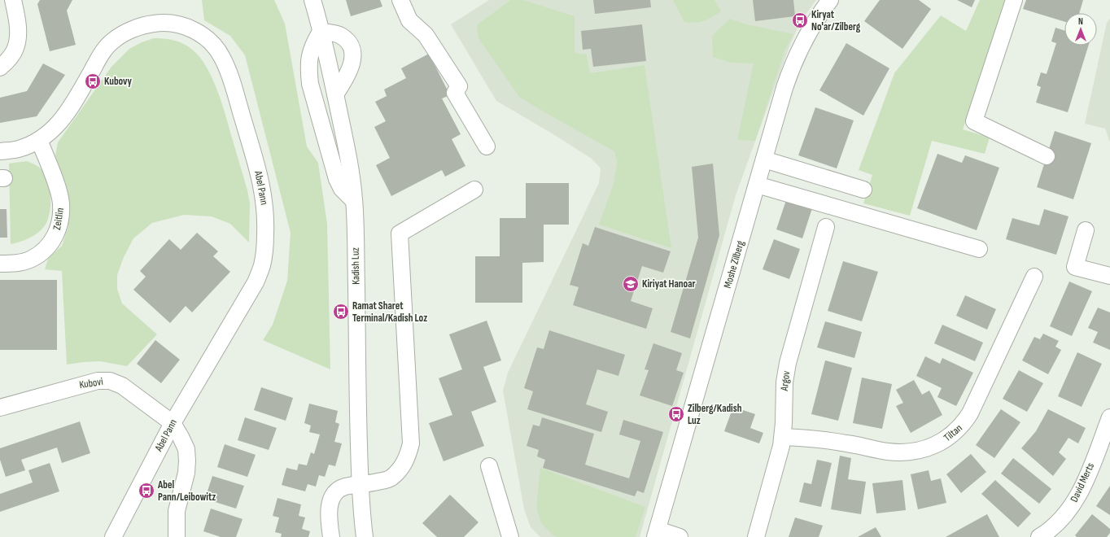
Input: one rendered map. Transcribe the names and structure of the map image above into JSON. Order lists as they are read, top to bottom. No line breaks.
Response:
{"streets":{"street":["Abel Pann","Zeitlin","Moshe Zilberg","Kadish Luz","Argov","Kubovi","Tiltan","David Merts"]},"crossings":[["Abel Pann","Zeitlin"],["Abel Pann","Kubovi"],["Argov","Tiltan"]],"places":{"bus stop":["Kiryat No'ar/Zilberg","Kubovy","Ramat Sharet Terminal/Kadish Loz","Zilberg/Kadish Luz","Abel Pann/Leibowitz"],"school or university":["Kiriyat Hanoar"]},"north":"top"}
